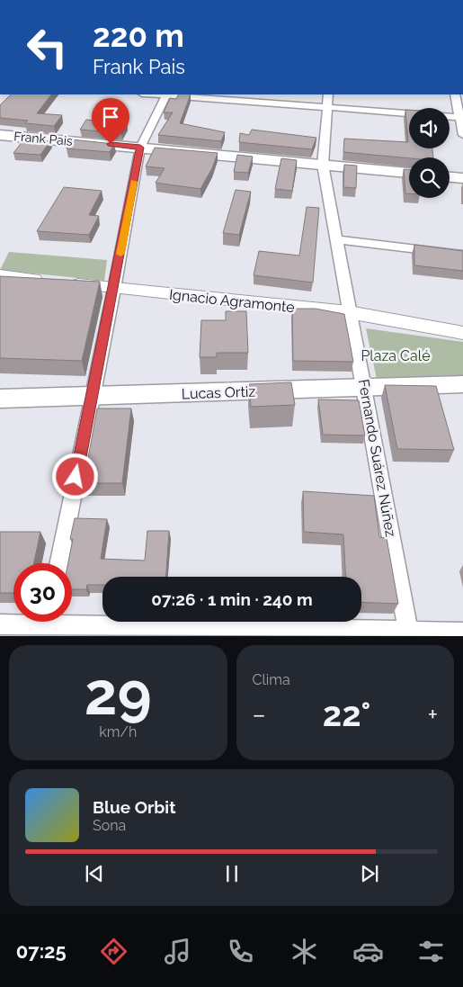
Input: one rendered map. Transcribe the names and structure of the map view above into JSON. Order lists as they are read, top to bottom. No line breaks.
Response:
{"streets":{"main road":["Frank Pais","Lucas Ortiz"],"street":["Ignacio Agramonte","Fernando Suárez Núñez"]},"crossings":[["Frank Pais","Fernando Suárez Núñez"],["Ignacio Agramonte","Fernando Suárez Núñez"],["Lucas Ortiz","Fernando Suárez Núñez"]],"parks":["Plaza Calé"],"page":{"turn":["220 m","Frank Pais"],"limit":"30","trip":"07:26 · 1 min · 240 m","tile":[["29","km/h"],"Clima"],"heat":["−","22°","+"],"song":["Blue Orbit","Sona"],"tabs":"07:25"}}
